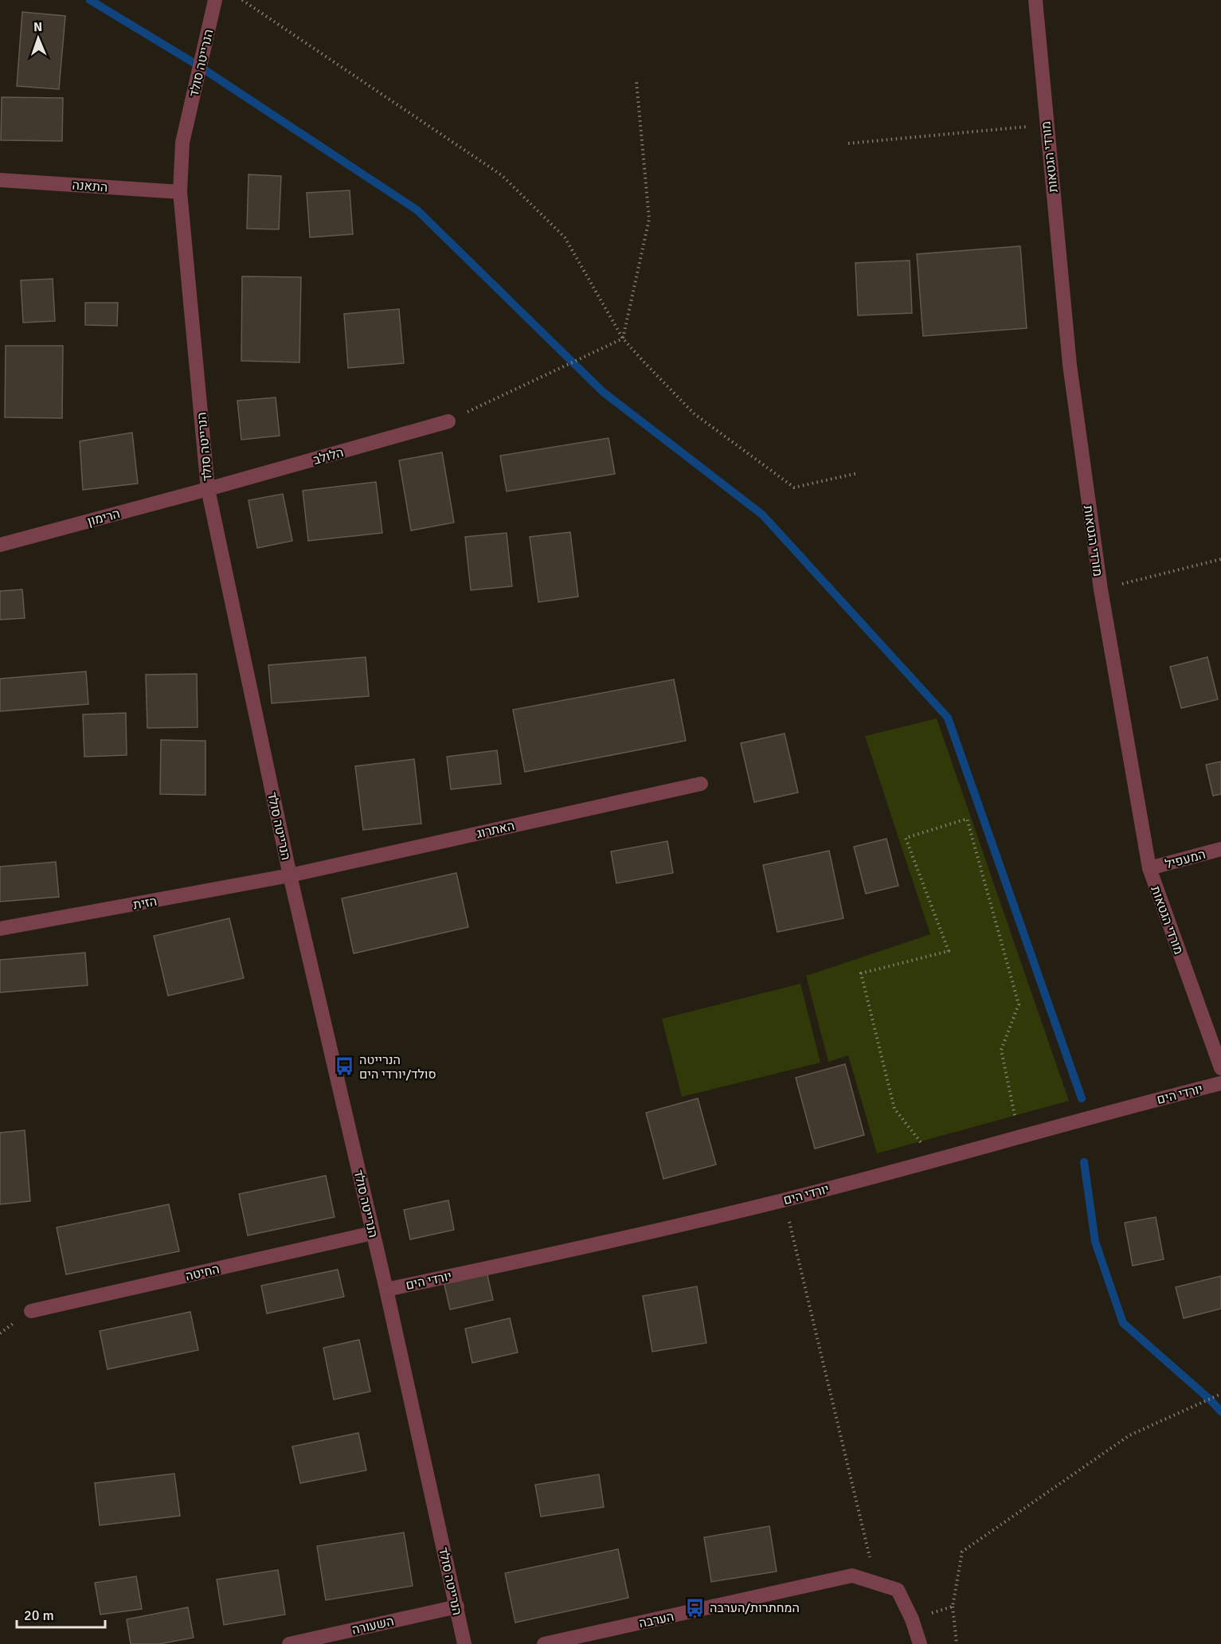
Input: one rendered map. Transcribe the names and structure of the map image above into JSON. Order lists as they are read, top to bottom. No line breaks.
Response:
{"streets":{"street":["הנרייטה סולד","מורדי הגטאות","התאנה","הלולב","הרימון","האתרוג","המעפיל","הזית","יורדי הים","החיטה","הערבה","השעורה"]},"crossings":[["הנרייטה סולד","התאנה"],["הנרייטה סולד","הלולב"],["הנרייטה סולד","הרימון"],["הנרייטה סולד","האתרוג"],["הנרייטה סולד","הזית"],["הנרייטה סולד","יורדי הים"],["הנרייטה סולד","החיטה"],["הנרייטה סולד","השעורה"],["מורדי הגטאות","המעפיל"],["הלולב","הרימון"],["האתרוג","הזית"]],"places":{"bus stop":["הנרייטה סולד/יורדי הים","המחתרות/הערבה"]},"scale_bar":"20 m","north":"top"}
